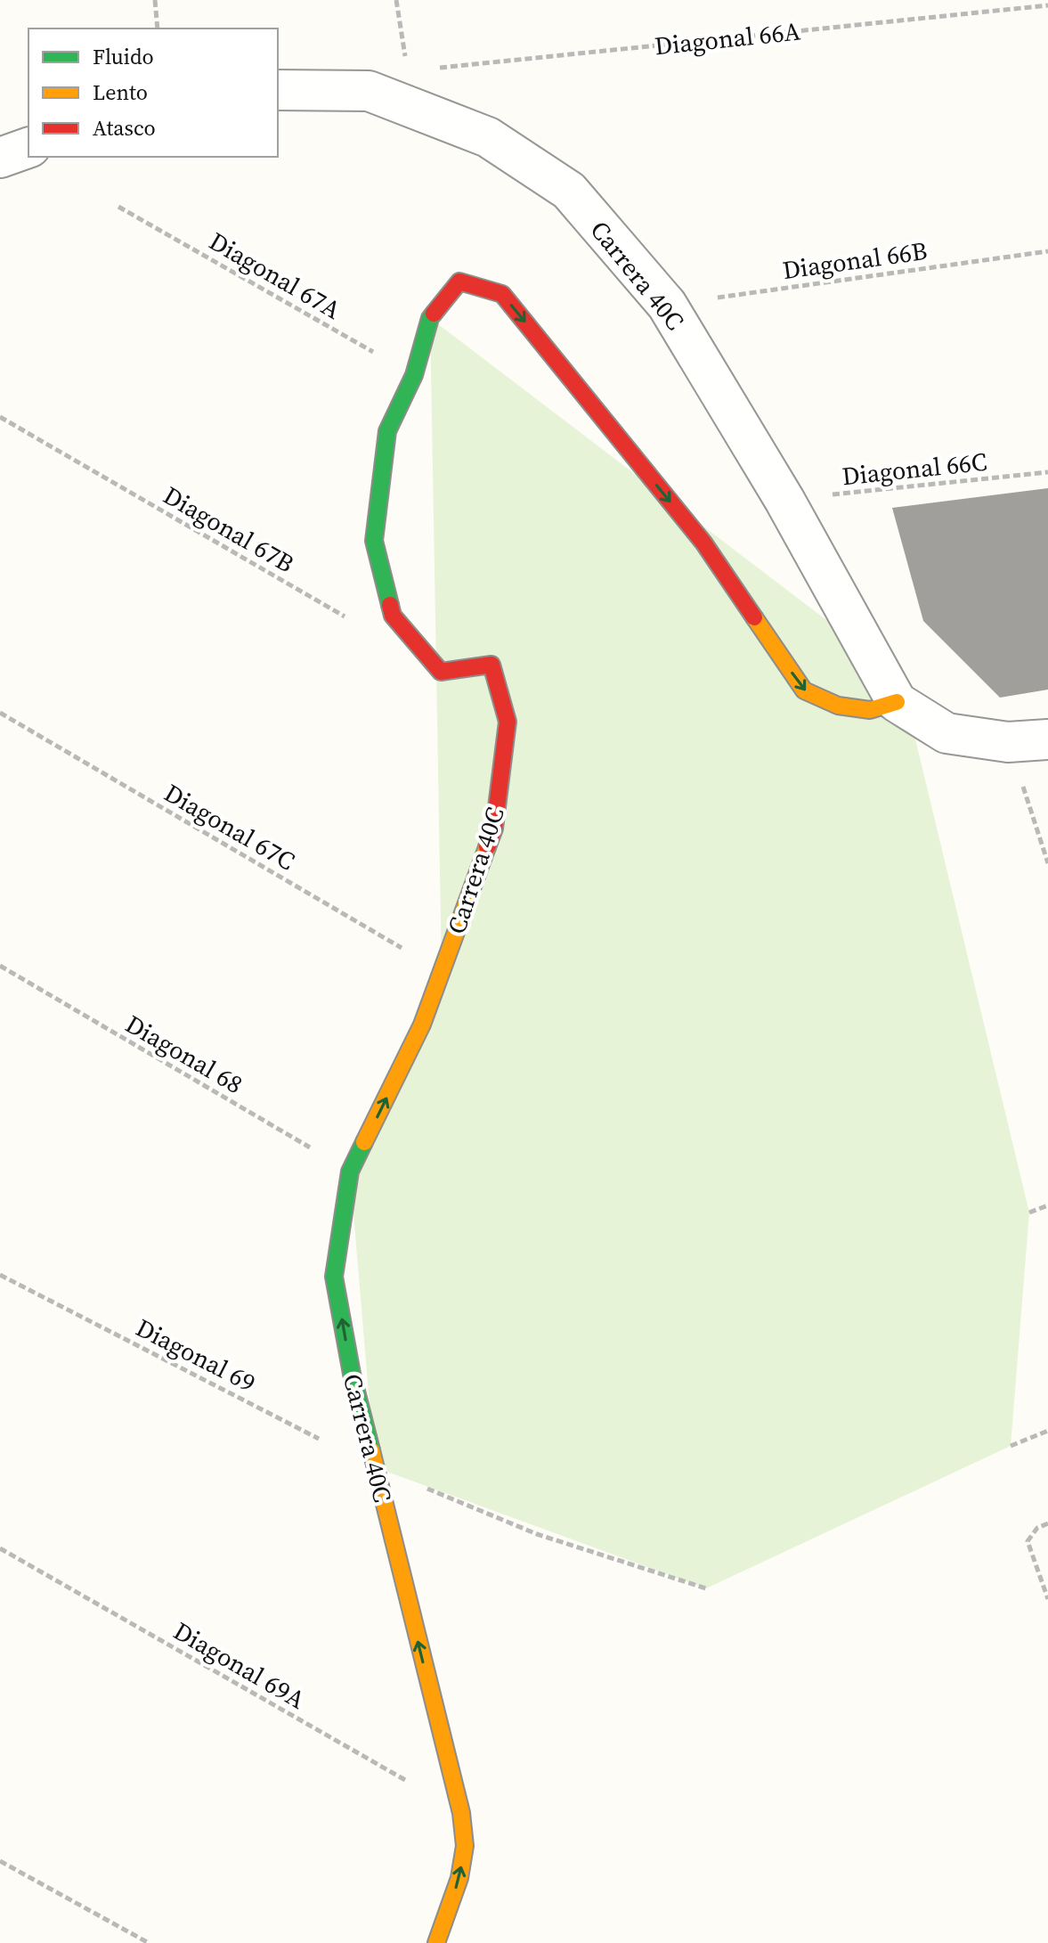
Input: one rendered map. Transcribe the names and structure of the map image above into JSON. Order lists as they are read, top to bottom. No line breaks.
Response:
{"streets":{"street":["Carrera 40C"],"path":["Diagonal 66A","Diagonal 66B","Diagonal 67A","Diagonal 66C","Diagonal 67B","Diagonal 67C","Diagonal 68","Diagonal 69","Diagonal 69A"]},"crossings":[["Diagonal 66B","Carrera 40C"],["Diagonal 67A","Carrera 40C"],["Carrera 40C","Diagonal 66C"],["Carrera 40C","Diagonal 67C"],["Carrera 40C","Diagonal 68"],["Carrera 40C","Diagonal 69"],["Carrera 40C","Diagonal 69A"]],"legend":["Fluido","Lento","Atasco"]}
